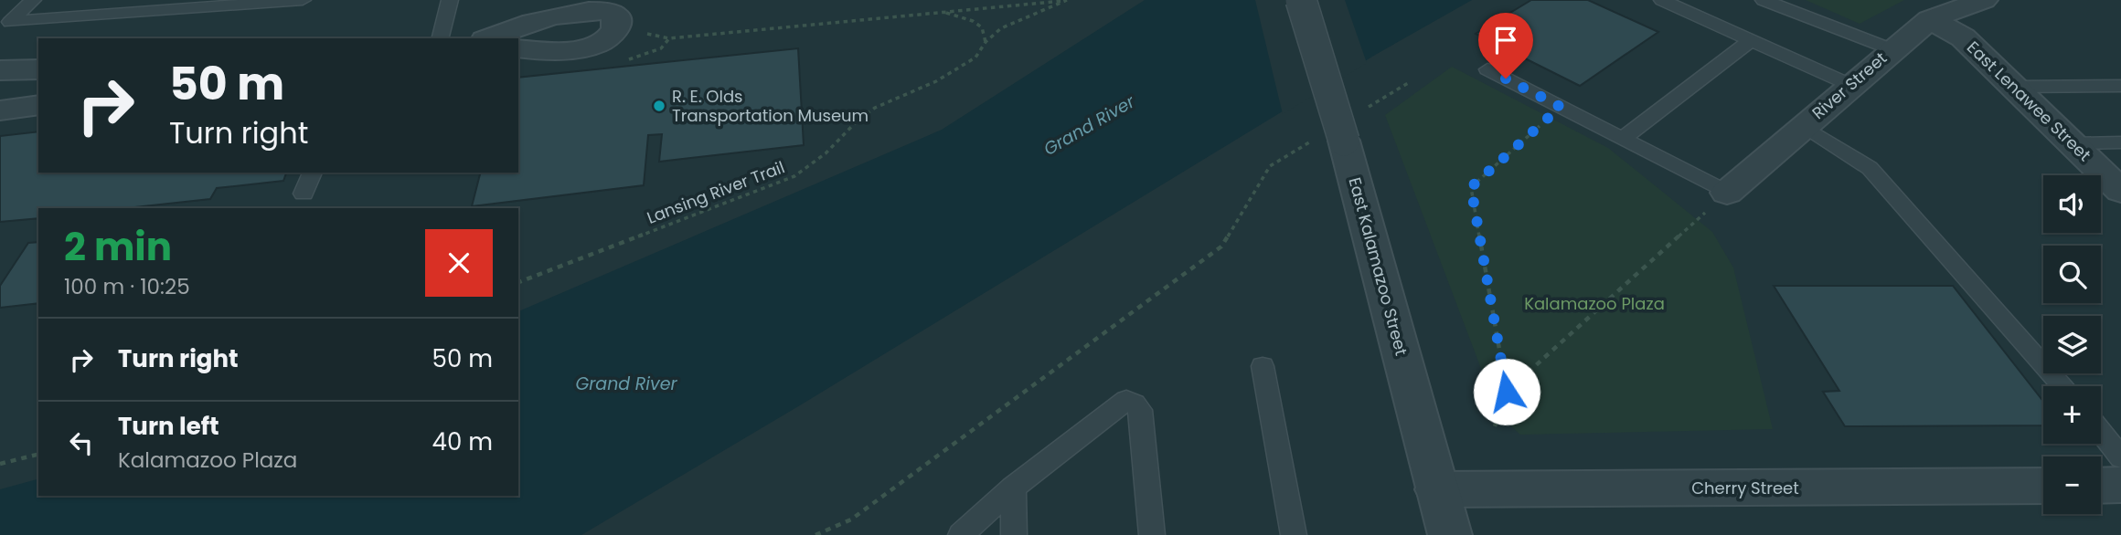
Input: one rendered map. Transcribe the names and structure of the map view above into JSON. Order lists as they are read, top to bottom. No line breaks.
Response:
{"streets":{"street":["River Street","East Lenawee Street","East Kalamazoo Street","Cherry Street"],"path":["Lansing River Trail"]},"crossings":[["River Street","East Lenawee Street"],["East Kalamazoo Street","Cherry Street"]],"water":["Grand River"],"parks":["Kalamazoo Plaza"],"places":["R. E. Olds Transportation Museum"],"page":{"turn":["50 m","Turn right"],"map_buttons":["+","−"],"heading":["2 min","100 m · 10:25"],"list":[{"name":"Turn right","value":"50 m"},{"name":"Turn left","note":"Kalamazoo Plaza","value":"40 m"}]}}
